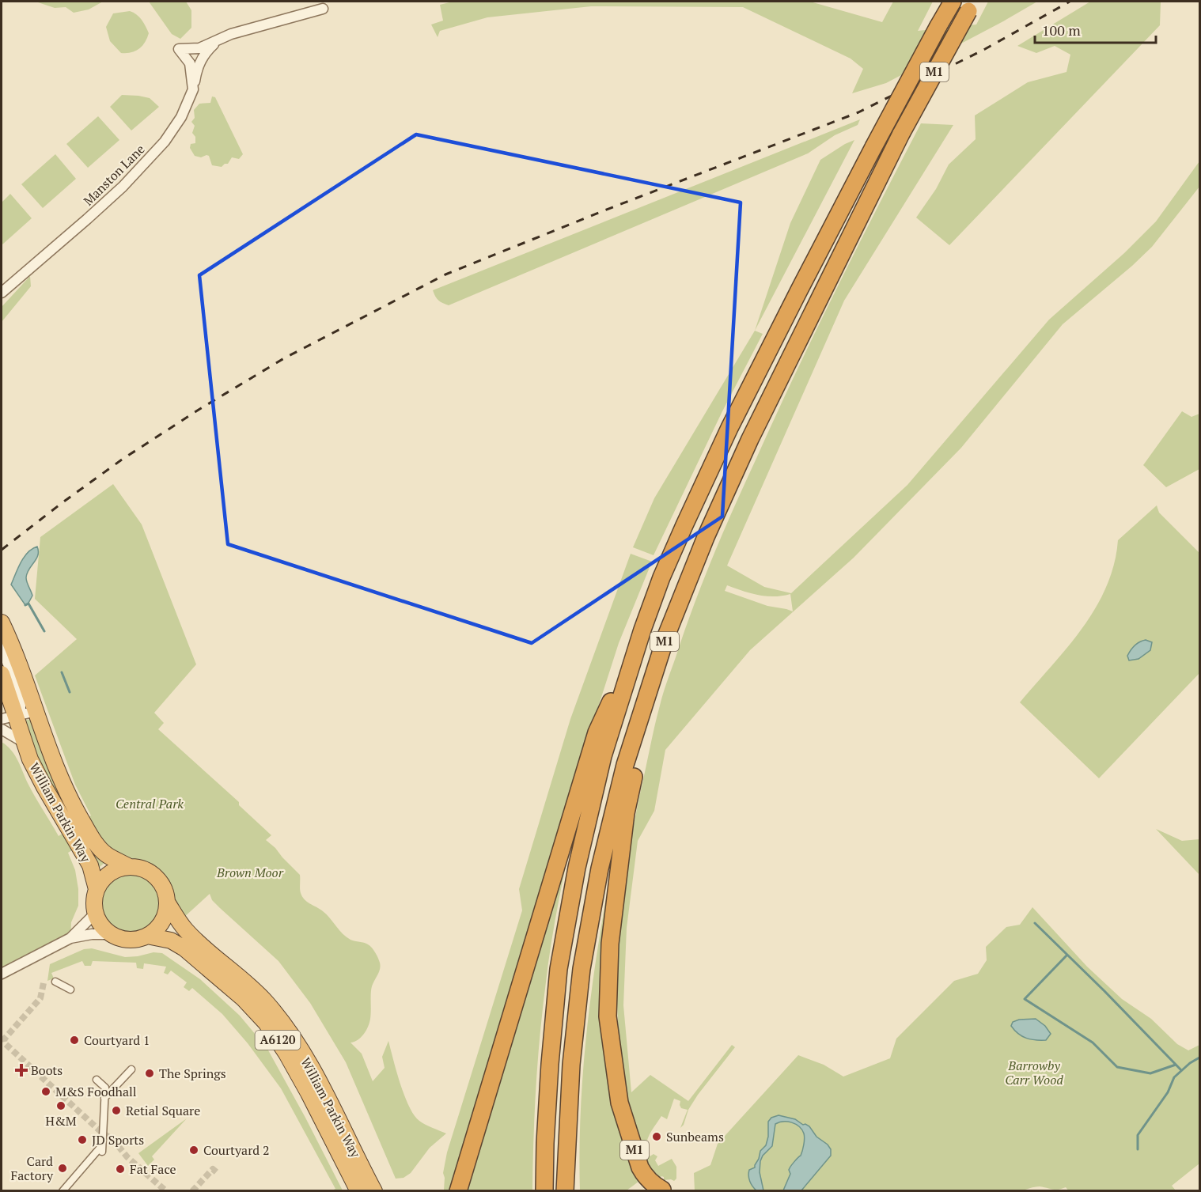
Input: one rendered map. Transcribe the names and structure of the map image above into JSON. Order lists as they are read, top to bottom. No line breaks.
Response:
{"streets":{"highway":["M1","William Parkin Way","A6120"],"street":["Manston Lane"]},"parks":["Central Park","Brown Moor","Barrowby Carr Wood"],"places":{"other":["Courtyard 1","The Springs","M&S Foodhall","H&M","Retial Square","Sunbeams","JD Sports","Courtyard 2","Card Factory","Fat Face"],"health":["Boots"]},"scale_bar":"100 m"}
